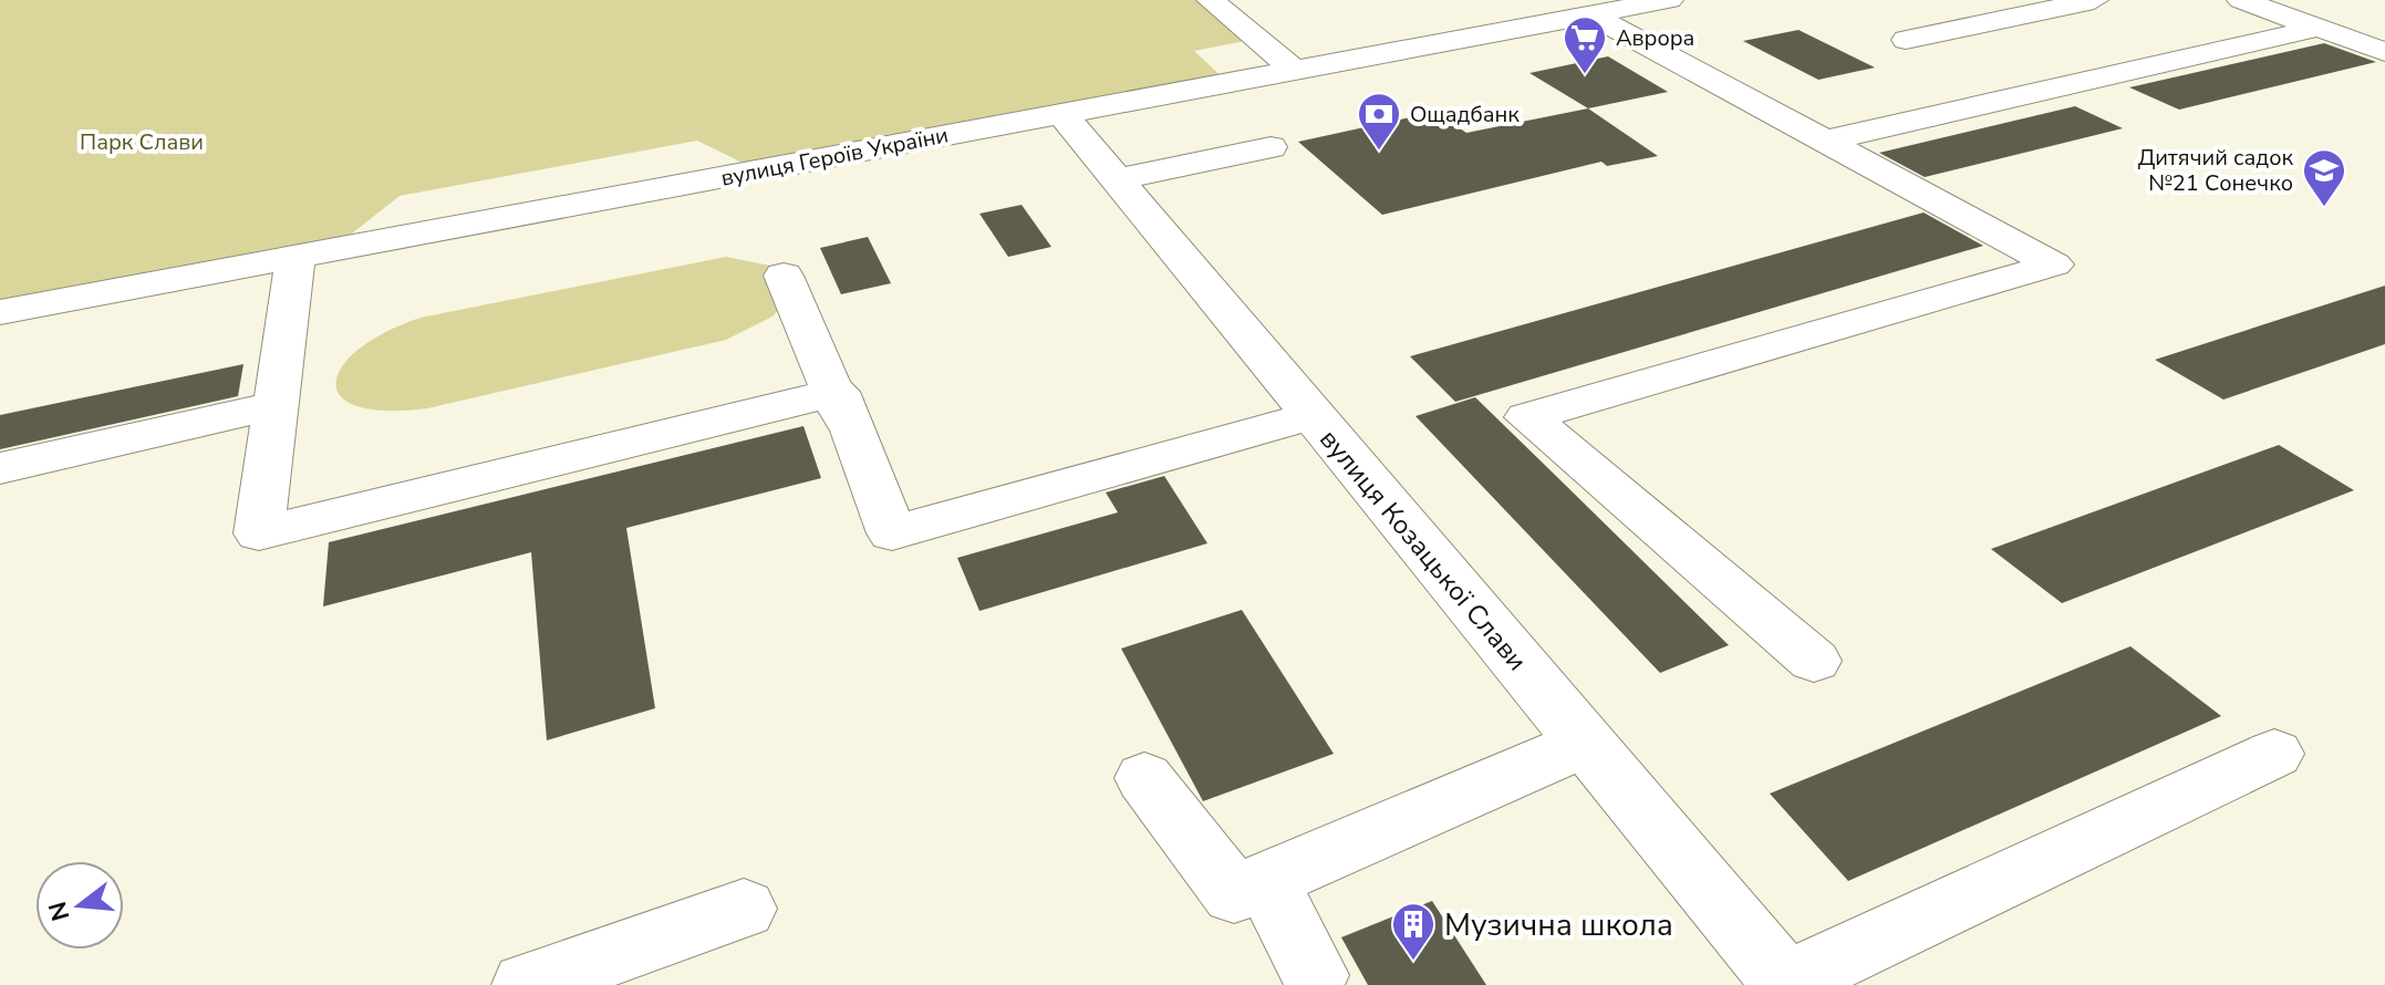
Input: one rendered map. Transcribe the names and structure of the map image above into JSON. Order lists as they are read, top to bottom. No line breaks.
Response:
{"streets":{"street":["вулиця Героїв України","вулиця Козацької Слави"]},"crossings":[["вулиця Героїв України","вулиця Козацької Слави"]],"parks":["Парк Слави"],"places":{"supermarket":["Аврора"],"bank":["Ощадбанк"],"school or university":["Дитячий садок №21 Сонечко"],"building":["Музична школа"]},"north":"left"}
